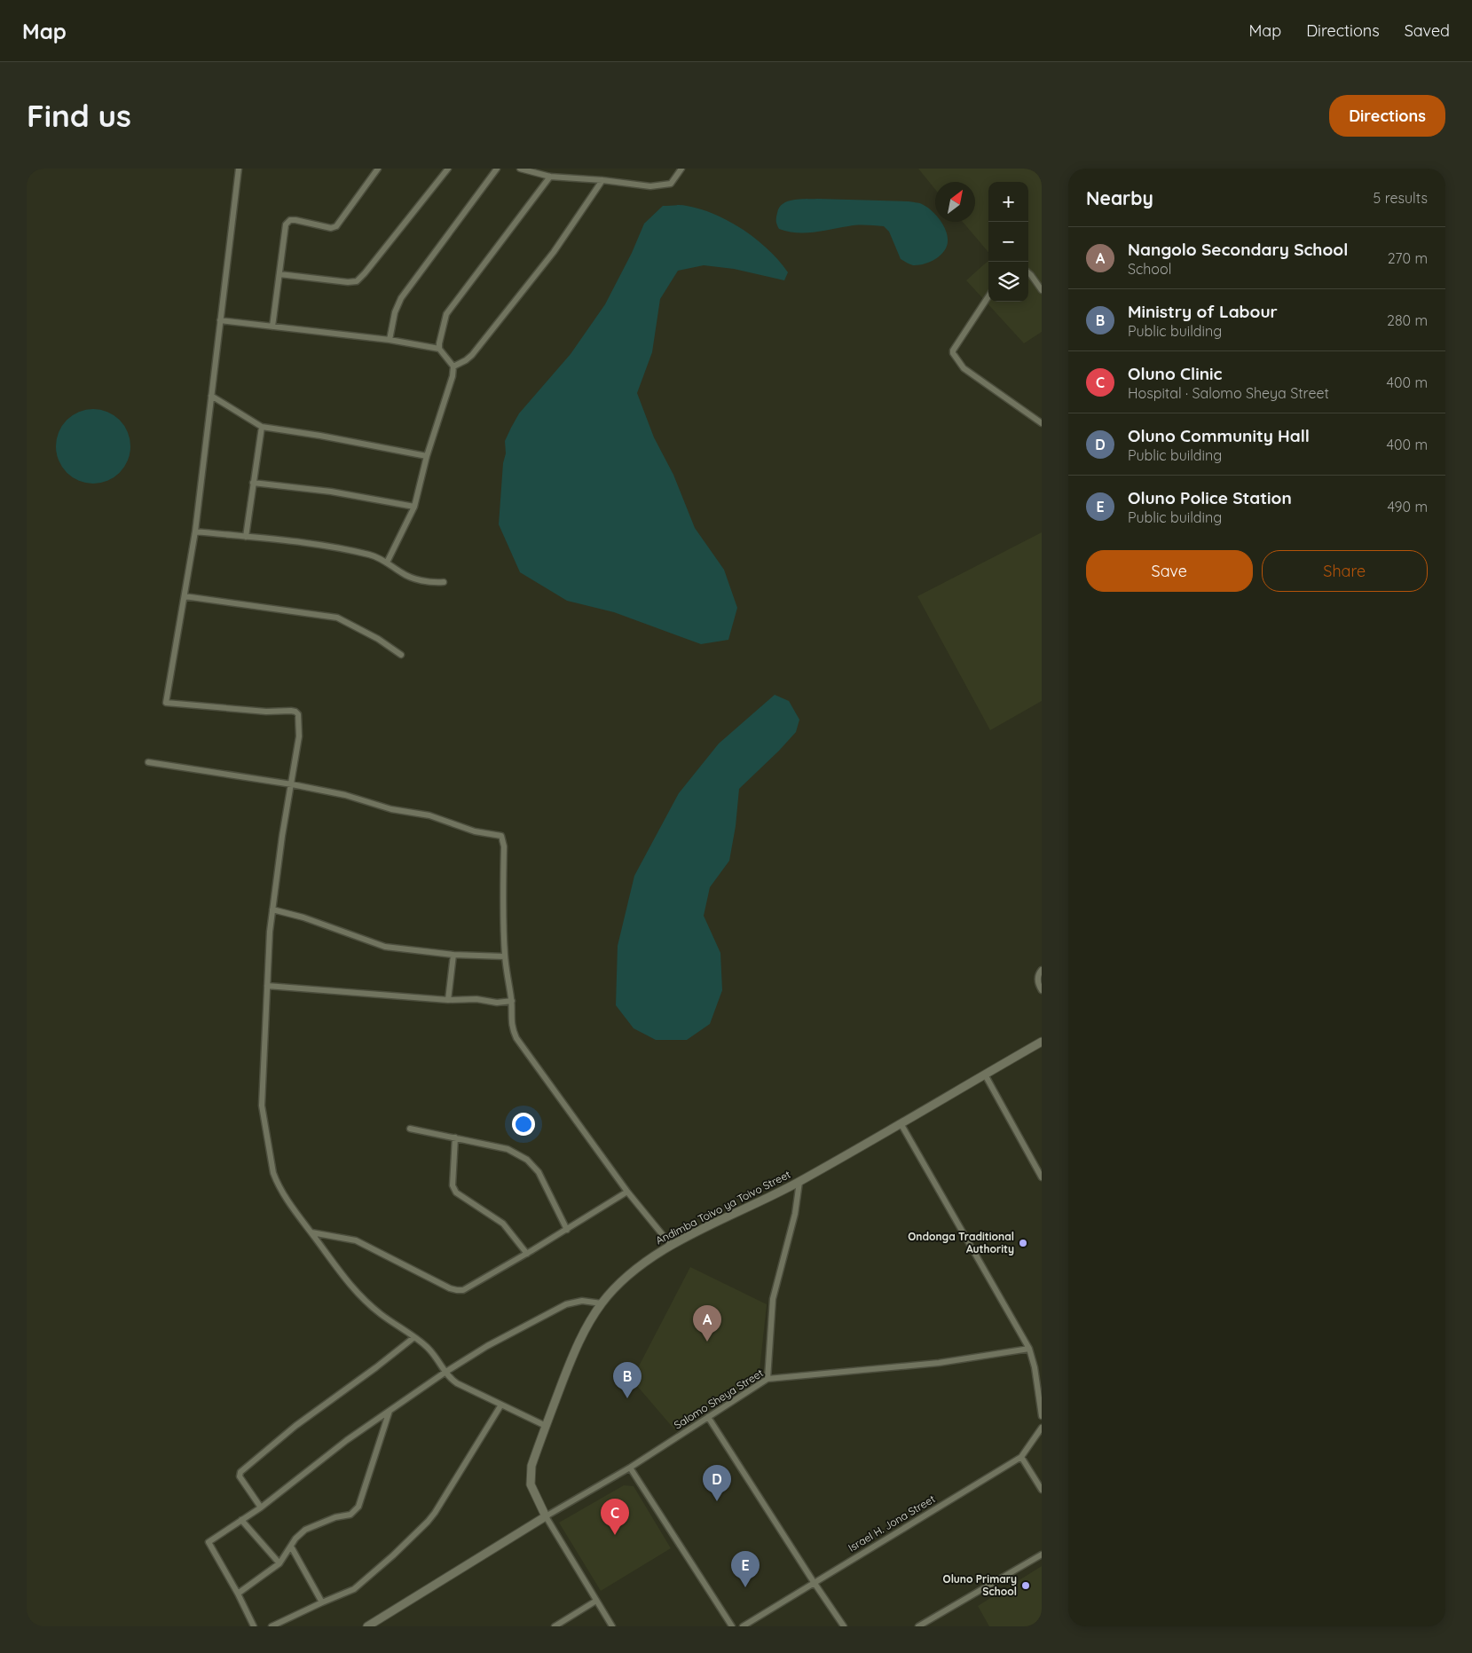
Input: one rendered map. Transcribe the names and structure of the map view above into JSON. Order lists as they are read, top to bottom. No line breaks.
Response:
{"streets":{"street":["Andimba Toivo ya Toivo Street","Salomo Sheya Street","Israel H. Jona Street"]},"crossings":[["Andimba Toivo ya Toivo Street","Salomo Sheya Street"]],"places":["Ondonga Traditional Authority","Oluno Primary School"],"north":"top right","page":{"header":"Map","nav":["Map","Directions","Saved"],"buttons":["Directions",["Save","Share"]],"title":"Find us","heading":["Nearby","5 results"],"map_buttons":["+","−"],"list":[{"mark":"A","name":"Nangolo Secondary School","note":"School","value":"270 m"},{"mark":"B","name":"Ministry of Labour","note":"Public building","value":"280 m"},{"mark":"C","name":"Oluno Clinic","note":"Hospital · Salomo Sheya Street","value":"400 m"},{"mark":"D","name":"Oluno Community Hall","note":"Public building","value":"400 m"},{"mark":"E","name":"Oluno Police Station","note":"Public building","value":"490 m"}],"pins":["A","B","D","C","E"]}}
